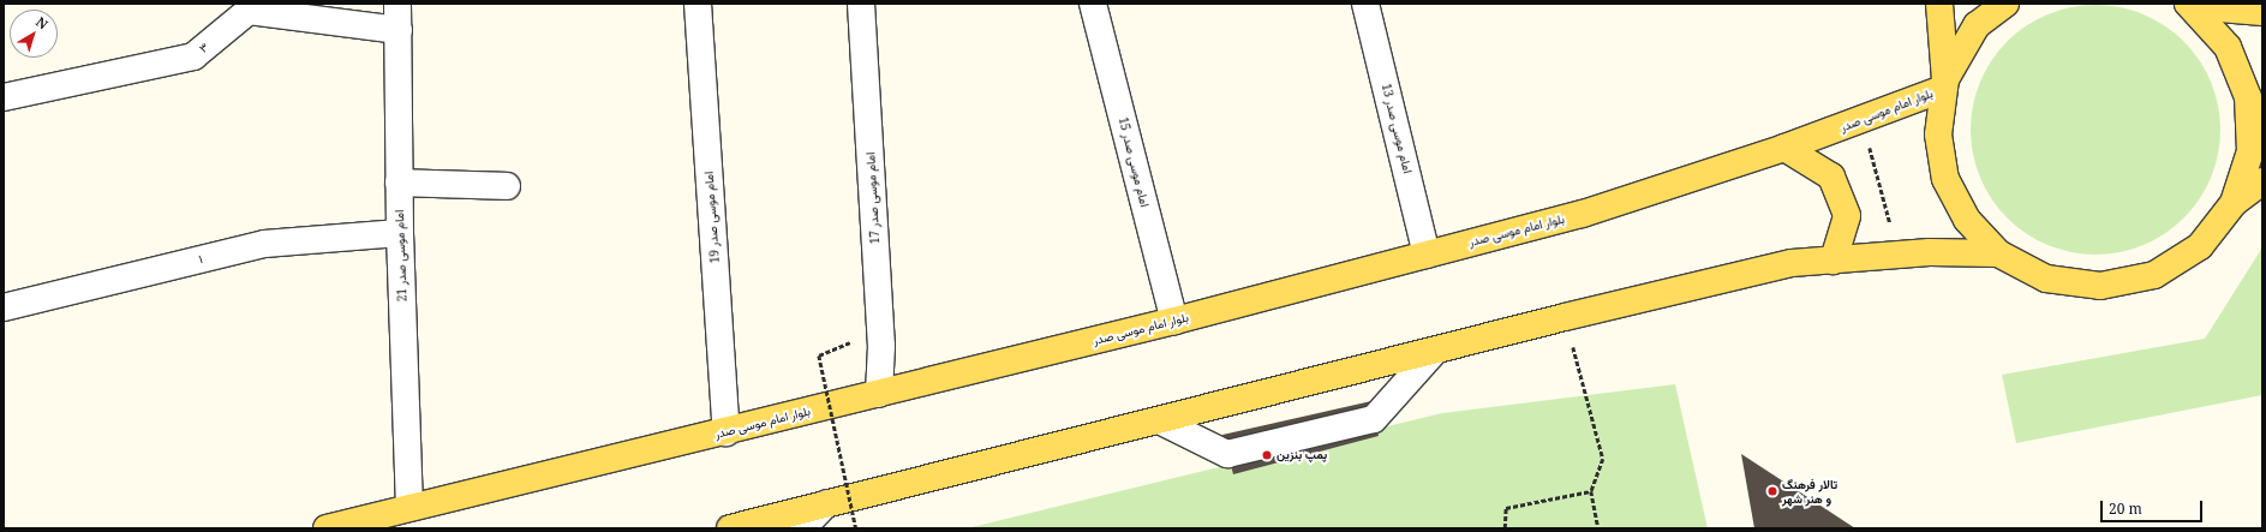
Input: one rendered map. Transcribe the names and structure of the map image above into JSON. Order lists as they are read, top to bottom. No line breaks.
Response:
{"streets":{"main road":["بلوار امام موسی صدر"],"street":["۳","امام موسی صدر 13","امام موسی صدر 15","امام موسی صدر 17","امام موسی صدر 19","امام موسی صدر 21","۱"]},"crossings":[["۳","امام موسی صدر 21"],["بلوار امام موسی صدر","امام موسی صدر 13"],["بلوار امام موسی صدر","امام موسی صدر 15"],["بلوار امام موسی صدر","امام موسی صدر 17"],["بلوار امام موسی صدر","امام موسی صدر 19"],["بلوار امام موسی صدر","امام موسی صدر 21"],["امام موسی صدر 21","۱"]],"places":["پمپ بنزین","تالار فرهنگ و هنر شهر"],"scale_bar":"20 m","north":"top right"}
